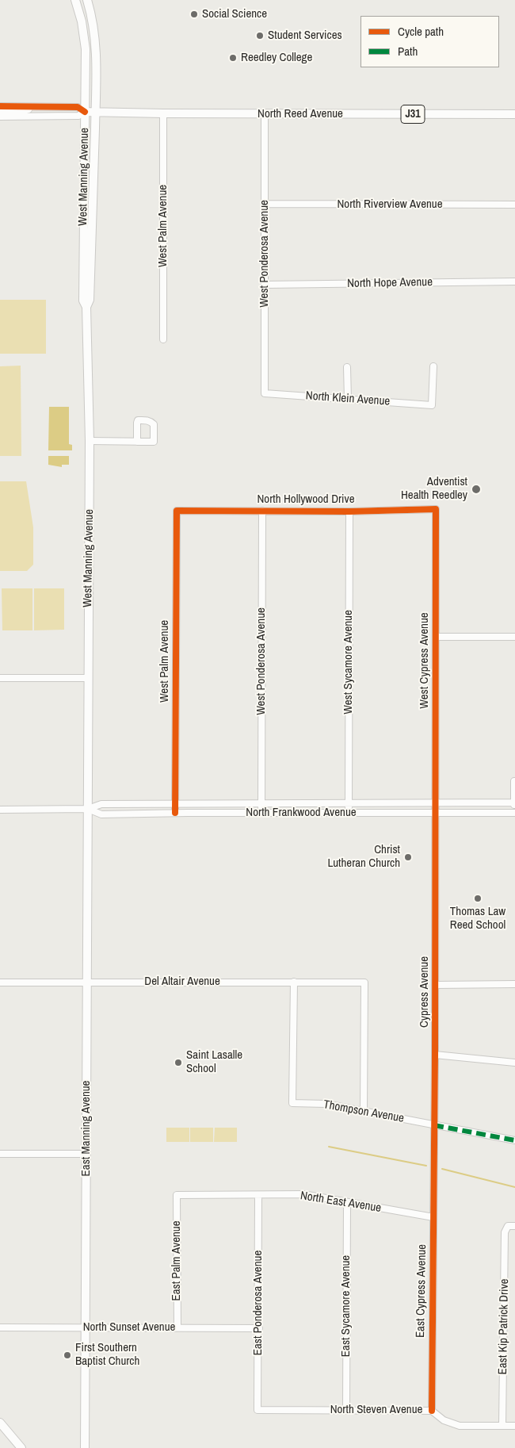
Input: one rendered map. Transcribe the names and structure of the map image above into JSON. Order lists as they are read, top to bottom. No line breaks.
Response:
{"streets":{"main road":["North Reed Avenue","J31","West Manning Avenue","East Manning Avenue"],"street":["North Riverview Avenue","West Palm Avenue","West Ponderosa Avenue","North Hope Avenue","North Klein Avenue","North Hollywood Drive","West Cypress Avenue","West Sycamore Avenue","North Frankwood Avenue","Del Altair Avenue","Cypress Avenue","Thompson Avenue","North East Avenue","East Palm Avenue","East Cypress Avenue","East Ponderosa Avenue","East Sycamore Avenue","East Kip Patrick Drive","North Sunset Avenue","North Steven Avenue"]},"crossings":[["North Reed Avenue","West Manning Avenue"],["North Reed Avenue","West Palm Avenue"],["North Reed Avenue","West Ponderosa Avenue"],["West Manning Avenue","North Frankwood Avenue"],["West Manning Avenue","East Manning Avenue"],["North Riverview Avenue","West Ponderosa Avenue"],["West Palm Avenue","North Hollywood Drive"],["West Palm Avenue","North Frankwood Avenue"],["West Ponderosa Avenue","North Hope Avenue"],["West Ponderosa Avenue","North Klein Avenue"],["West Ponderosa Avenue","North Hollywood Drive"],["West Ponderosa Avenue","North Frankwood Avenue"],["North Hollywood Drive","West Cypress Avenue"],["North Hollywood Drive","West Sycamore Avenue"],["West Cypress Avenue","North Frankwood Avenue"],["West Cypress Avenue","Cypress Avenue"],["West Sycamore Avenue","North Frankwood Avenue"],["North Frankwood Avenue","Cypress Avenue"],["North Frankwood Avenue","East Manning Avenue"],["Del Altair Avenue","Thompson Avenue"],["Del Altair Avenue","East Manning Avenue"],["Cypress Avenue","Thompson Avenue"],["Cypress Avenue","East Cypress Avenue"],["East Manning Avenue","North Sunset Avenue"],["North East Avenue","East Palm Avenue"],["North East Avenue","East Cypress Avenue"],["North East Avenue","East Ponderosa Avenue"],["North East Avenue","East Sycamore Avenue"],["East Palm Avenue","North Sunset Avenue"],["East Cypress Avenue","North Steven Avenue"],["East Ponderosa Avenue","North Sunset Avenue"],["East Ponderosa Avenue","North Steven Avenue"],["East Sycamore Avenue","North Steven Avenue"],["East Kip Patrick Drive","North Steven Avenue"]],"places":["Social Science","Student Services","Reedley College","Adventist Health Reedley","Christ Lutheran Church","Thomas Law Reed School","Saint Lasalle School","First Southern Baptist Church"],"legend":["Cycle path","Path"]}
